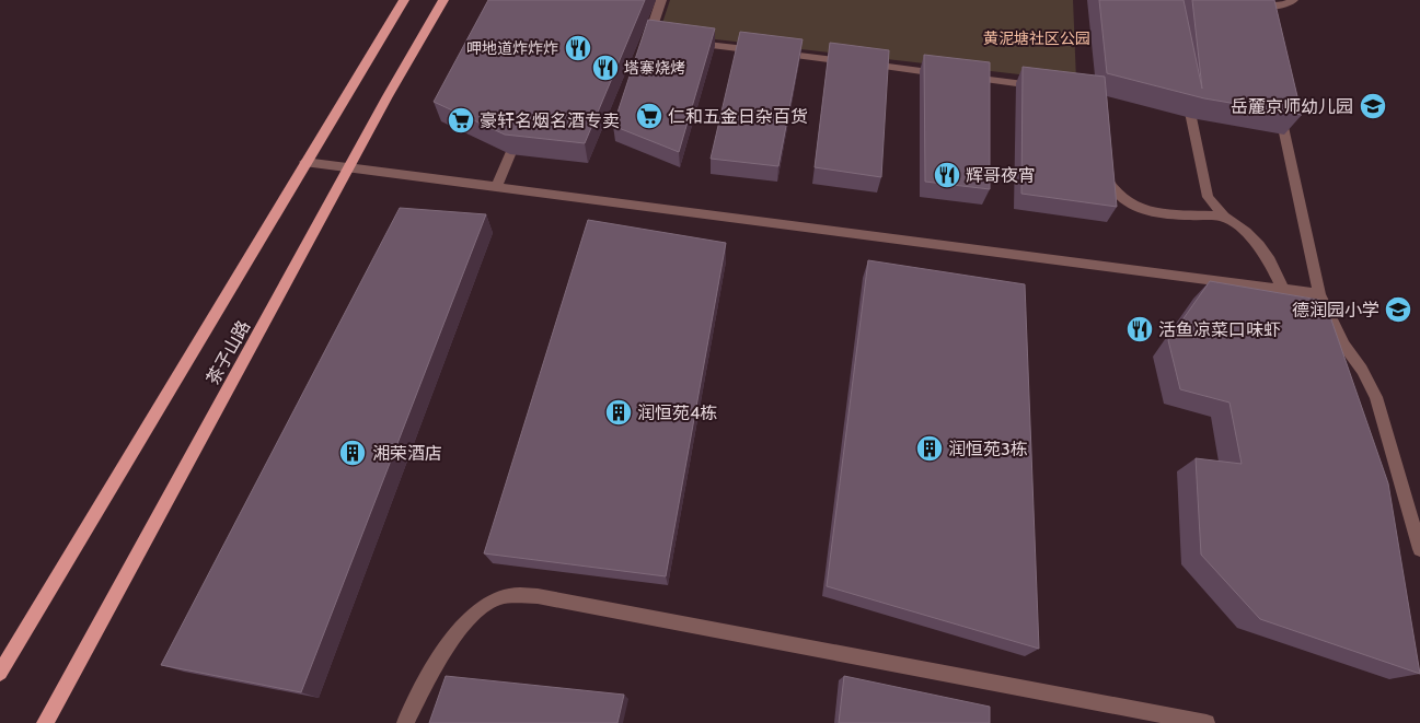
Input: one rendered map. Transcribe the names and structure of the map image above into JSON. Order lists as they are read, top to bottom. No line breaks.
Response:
{"streets":{"main road":["茶子山路"]},"parks":["黄泥塘社区公园"],"places":{"restaurant":["呷地道炸炸炸","塔寨烧烤","辉哥夜宵","活鱼凉菜口味虾"],"school or university":["岳麓京师幼儿园","德润园小学"],"supermarket":["仁和五金日杂百货","豪轩名烟名酒专卖"],"building":["润恒苑4栋","润恒苑3栋","湘荣酒店"]}}
